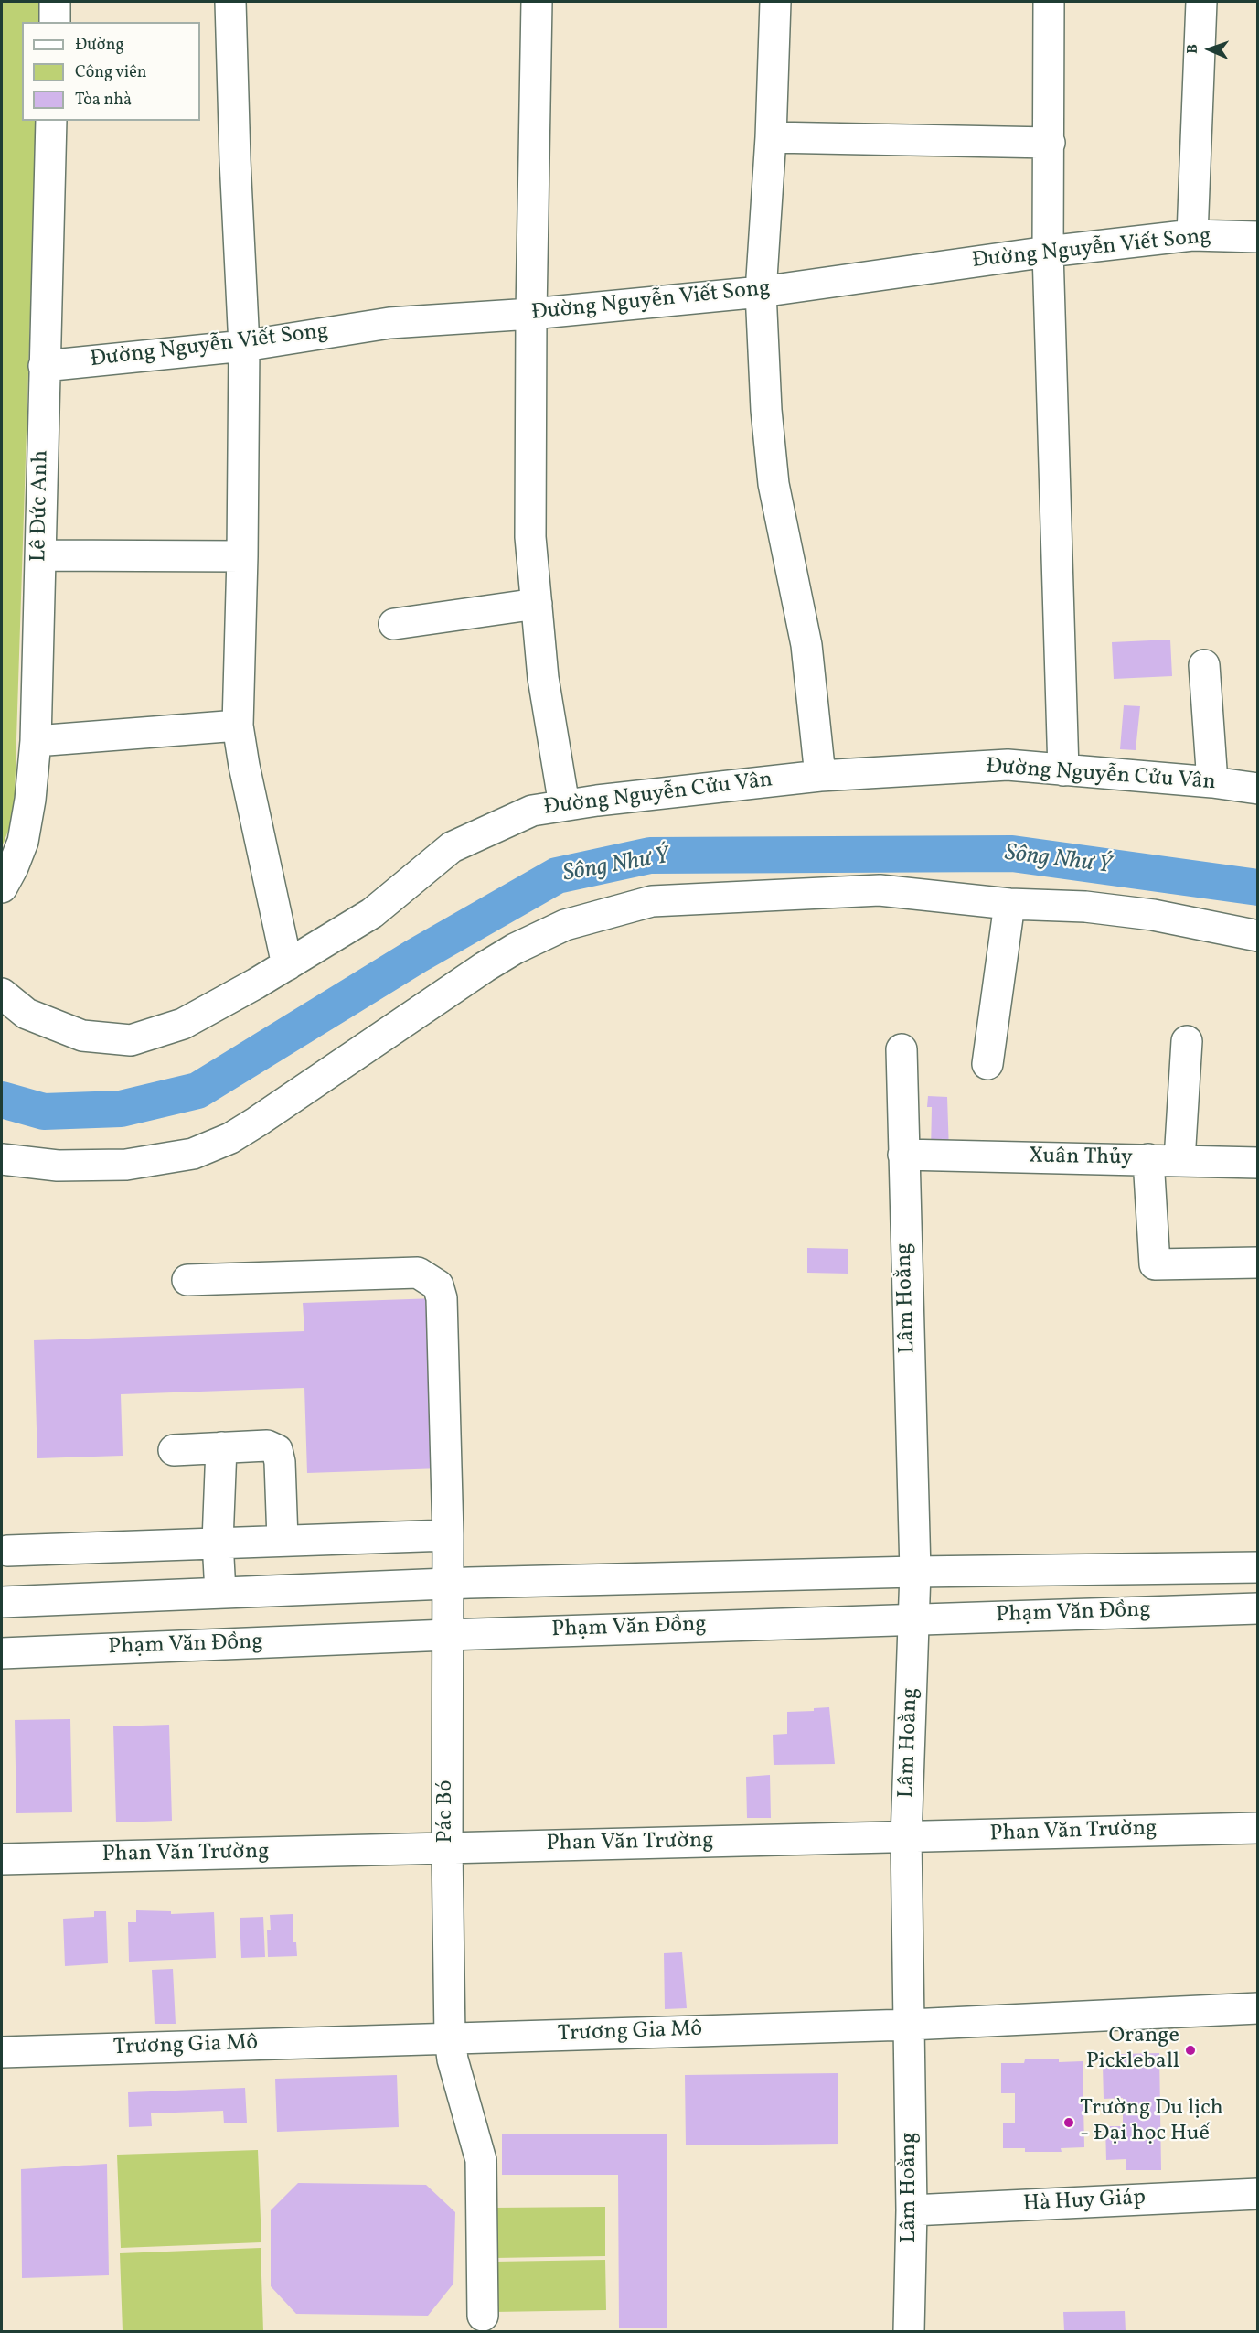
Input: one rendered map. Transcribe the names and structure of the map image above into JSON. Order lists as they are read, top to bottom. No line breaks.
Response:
{"streets":{"street":["Đường Nguyễn Viết Song","Lê Đức Anh","Đường Nguyễn Cửu Vân","Xuân Thủy","Lâm Hoằng","Phạm Văn Đồng","Pác Bó","Phan Văn Trường","Trương Gia Mô","Hà Huy Giáp"]},"crossings":[["Đường Nguyễn Viết Song","Lê Đức Anh"],["Xuân Thủy","Lâm Hoằng"],["Lâm Hoằng","Phạm Văn Đồng"],["Lâm Hoằng","Phan Văn Trường"],["Lâm Hoằng","Trương Gia Mô"],["Lâm Hoằng","Hà Huy Giáp"],["Phạm Văn Đồng","Pác Bó"],["Pác Bó","Phan Văn Trường"],["Pác Bó","Trương Gia Mô"]],"water":["Sông Như Ý"],"places":["Orange Pickleball","Trường Du lịch - Đại học Huế"],"legend":["Đường","Công viên","Tòa nhà"],"north":"left"}
